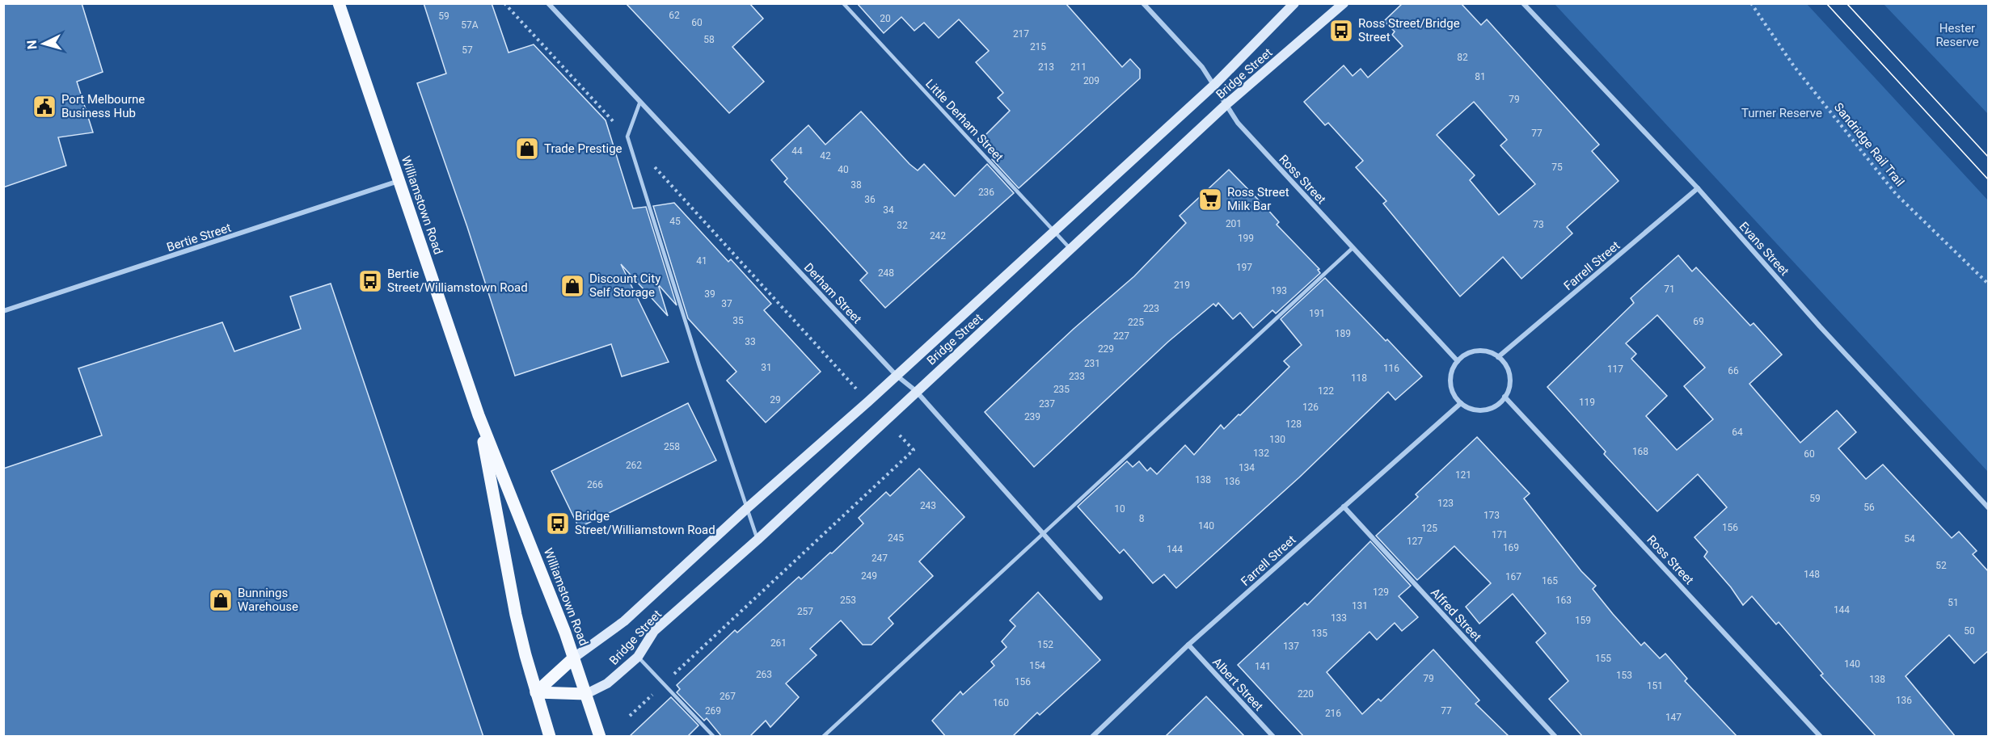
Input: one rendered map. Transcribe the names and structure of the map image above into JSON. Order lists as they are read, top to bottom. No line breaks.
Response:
{"streets":{"main road":["Williamstown Road"],"street":["Bridge Street","Ross Street","Bertie Street","Evans Street","Farrell Street","Derham Street","Alfred Street","Albert Street"],"lane":["Little Derham Street"],"path":["Sandridge Rail Trail"]},"crossings":[["Bridge Street","Little Derham Street"],["Bridge Street","Ross Street"],["Bridge Street","Williamstown Road"],["Bridge Street","Derham Street"],["Ross Street","Farrell Street"],["Williamstown Road","Bertie Street"],["Evans Street","Farrell Street"],["Farrell Street","Alfred Street"],["Farrell Street","Albert Street"]],"parks":["Hester Reserve","Turner Reserve"],"places":{"bus stop":["Ross Street/Bridge Street","Bertie Street/Williamstown Road","Bridge Street/Williamstown Road"],"public building":["Port Melbourne Business Hub"],"shop":["Trade Prestige","Discount City Self Storage","Bunnings Warehouse"],"supermarket":["Ross Street Milk Bar"]},"house_numbers":["62","59","20","60","57A","217","58","215","57","82","213","211","81","209","79","77","44","42","75","40","38","236","36","34","45","201","73","32","242","199","41","197","248","219","71","193","39","37","223","191","35","69","225","189","227","33","229","231","31","116","117","66","233","118","235","122","29","119","237","126","239","128","64","130","258","168","132","60","262","134","121","138","136","266","59","123","243","56","10","173","8","140","156","125","171","245","54","127","169","144","247","52","148","249","167","165","129","253","163","51","131","144","257","133","159","50","135","261","152","137","155","140","154","141","263","153","79","138","156","151","220","267","136","160","269","77","216","147"],"north":"left"}
